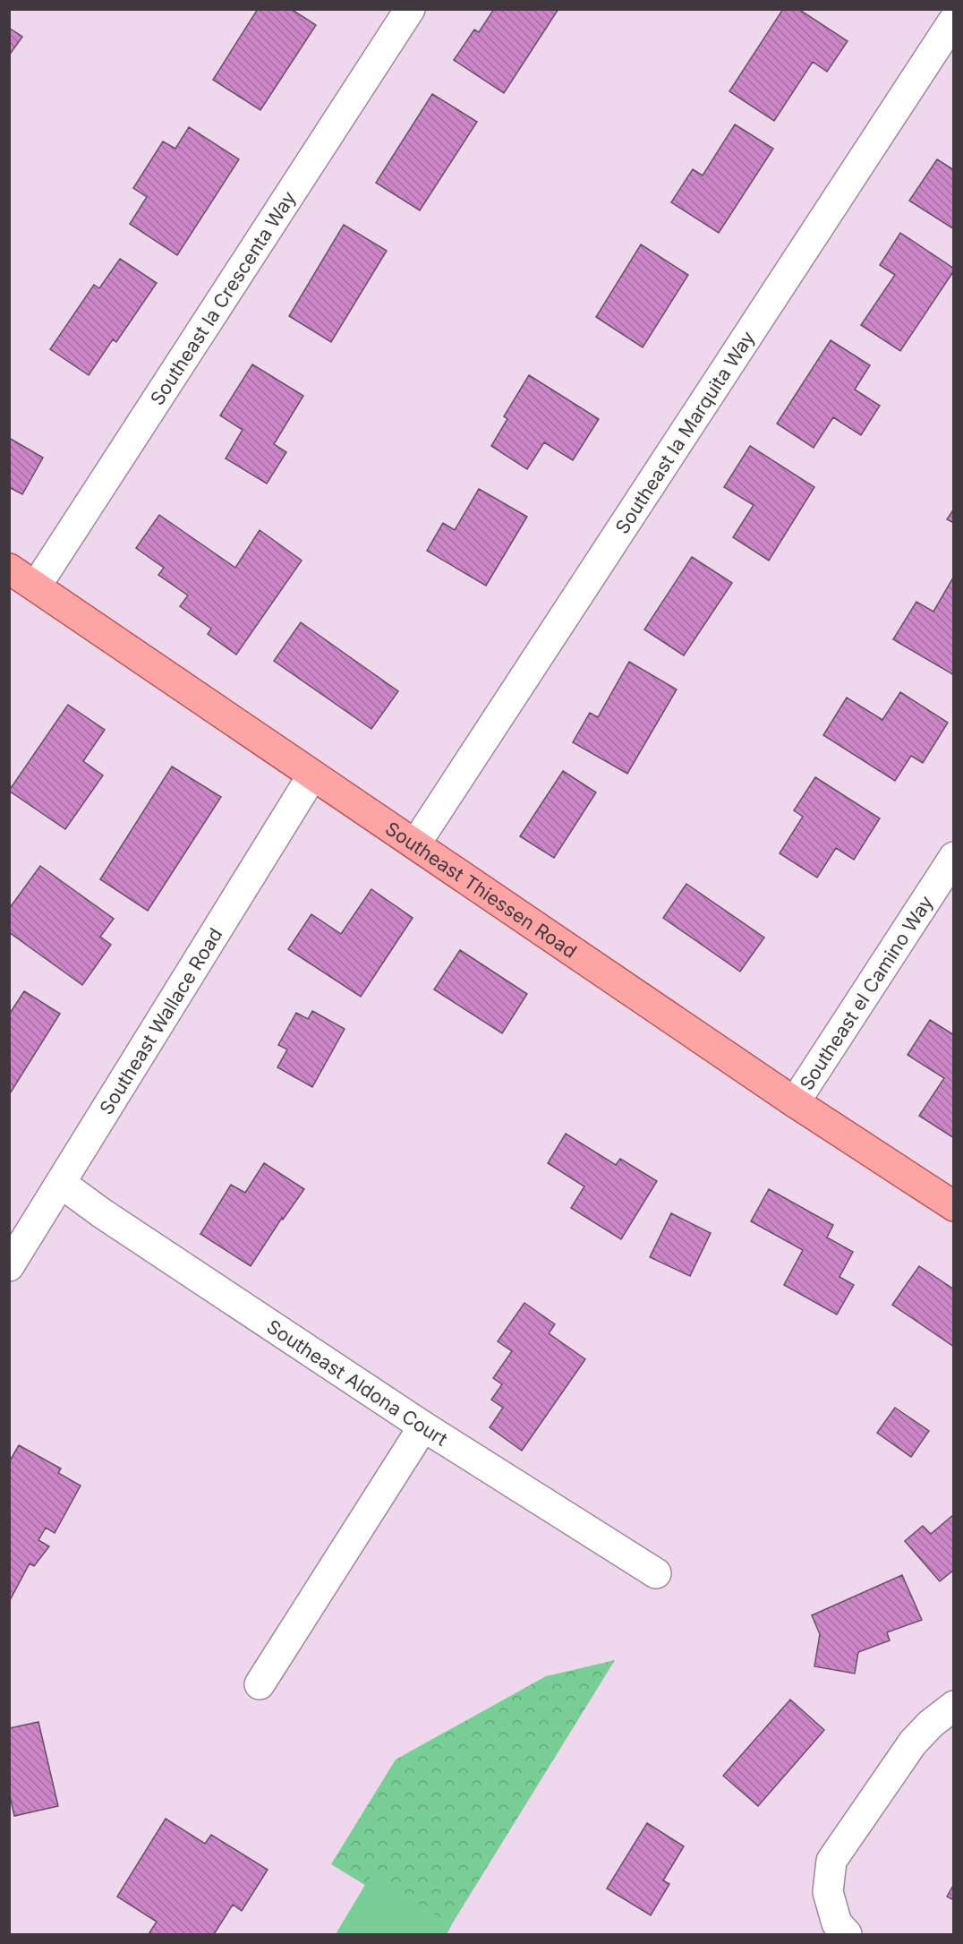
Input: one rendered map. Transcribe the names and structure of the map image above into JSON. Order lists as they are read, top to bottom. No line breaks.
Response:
{"streets":{"main road":["Southeast Thiessen Road"],"street":["Southeast la Crescenta Way","Southeast la Marquita Way","Southeast el Camino Way","Southeast Wallace Road","Southeast Aldona Court"]},"crossings":[["Southeast la Crescenta Way","Southeast Thiessen Road"],["Southeast la Marquita Way","Southeast Thiessen Road"],["Southeast Thiessen Road","Southeast el Camino Way"],["Southeast Thiessen Road","Southeast Wallace Road"],["Southeast Wallace Road","Southeast Aldona Court"]]}
